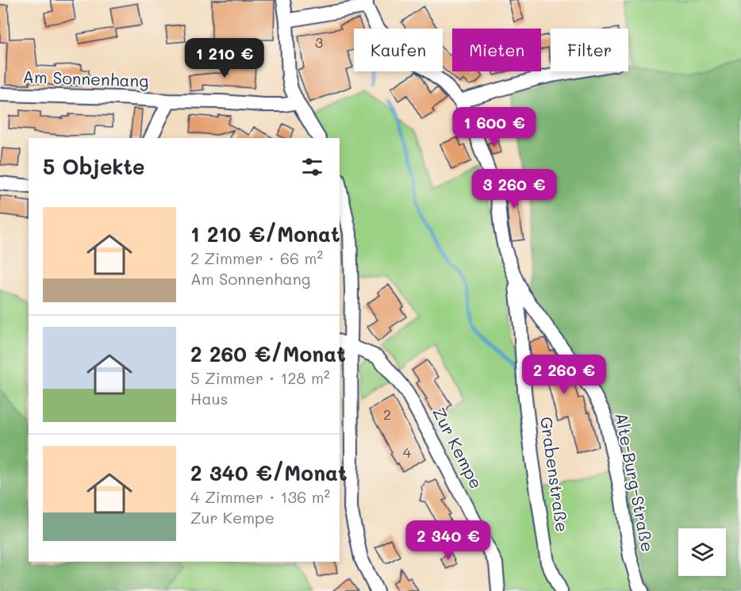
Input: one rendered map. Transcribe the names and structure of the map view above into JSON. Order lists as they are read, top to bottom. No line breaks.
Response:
{"streets":{"street":["Am Sonnenhang","Zur Kempe","Grabenstraße","Alte-Burg-Straße"]},"crossings":[["Grabenstraße","Alte-Burg-Straße"]],"house_numbers":["3","2","4"],"page":{"chip":["Kaufen","Mieten","Filter"],"price":["1 210 €","1 600 €","3 260 €","2 260 €","2 340 €"],"heading":"5 Objekte","list":[{"name":"1 210 €/Monat","note":"2 Zimmer · 66 m² · Am Sonnenhang"},{"name":"2 260 €/Monat","note":"5 Zimmer · 128 m² · Haus"},{"name":"2 340 €/Monat","note":"4 Zimmer · 136 m² · Zur Kempe"}]}}
